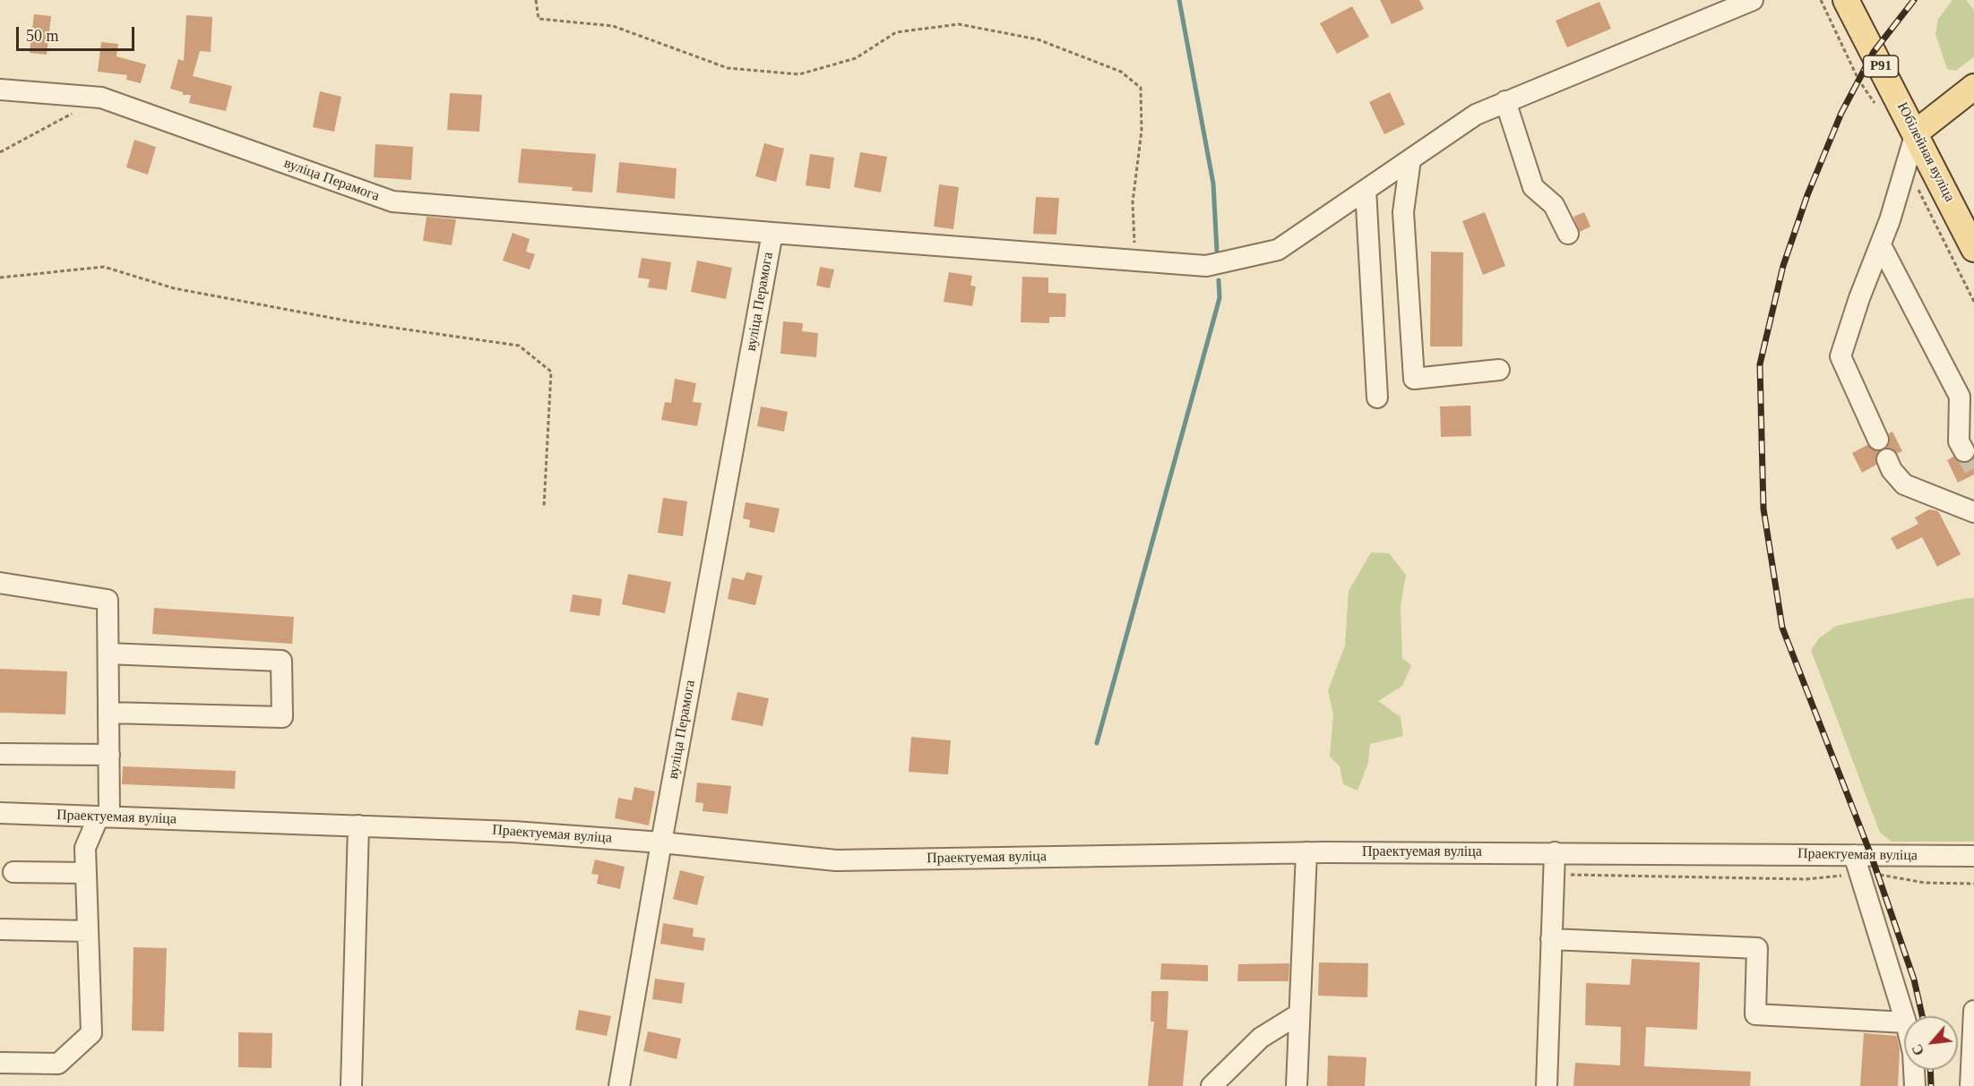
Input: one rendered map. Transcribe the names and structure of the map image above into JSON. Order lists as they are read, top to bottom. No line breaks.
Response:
{"streets":{"main road":["Р91","Юбілейная вуліца"],"street":["вуліца Перамога","Праектуемая вуліца"]},"crossings":[["вуліца Перамога","Праектуемая вуліца"]],"scale_bar":"50 m","north":"bottom left"}
